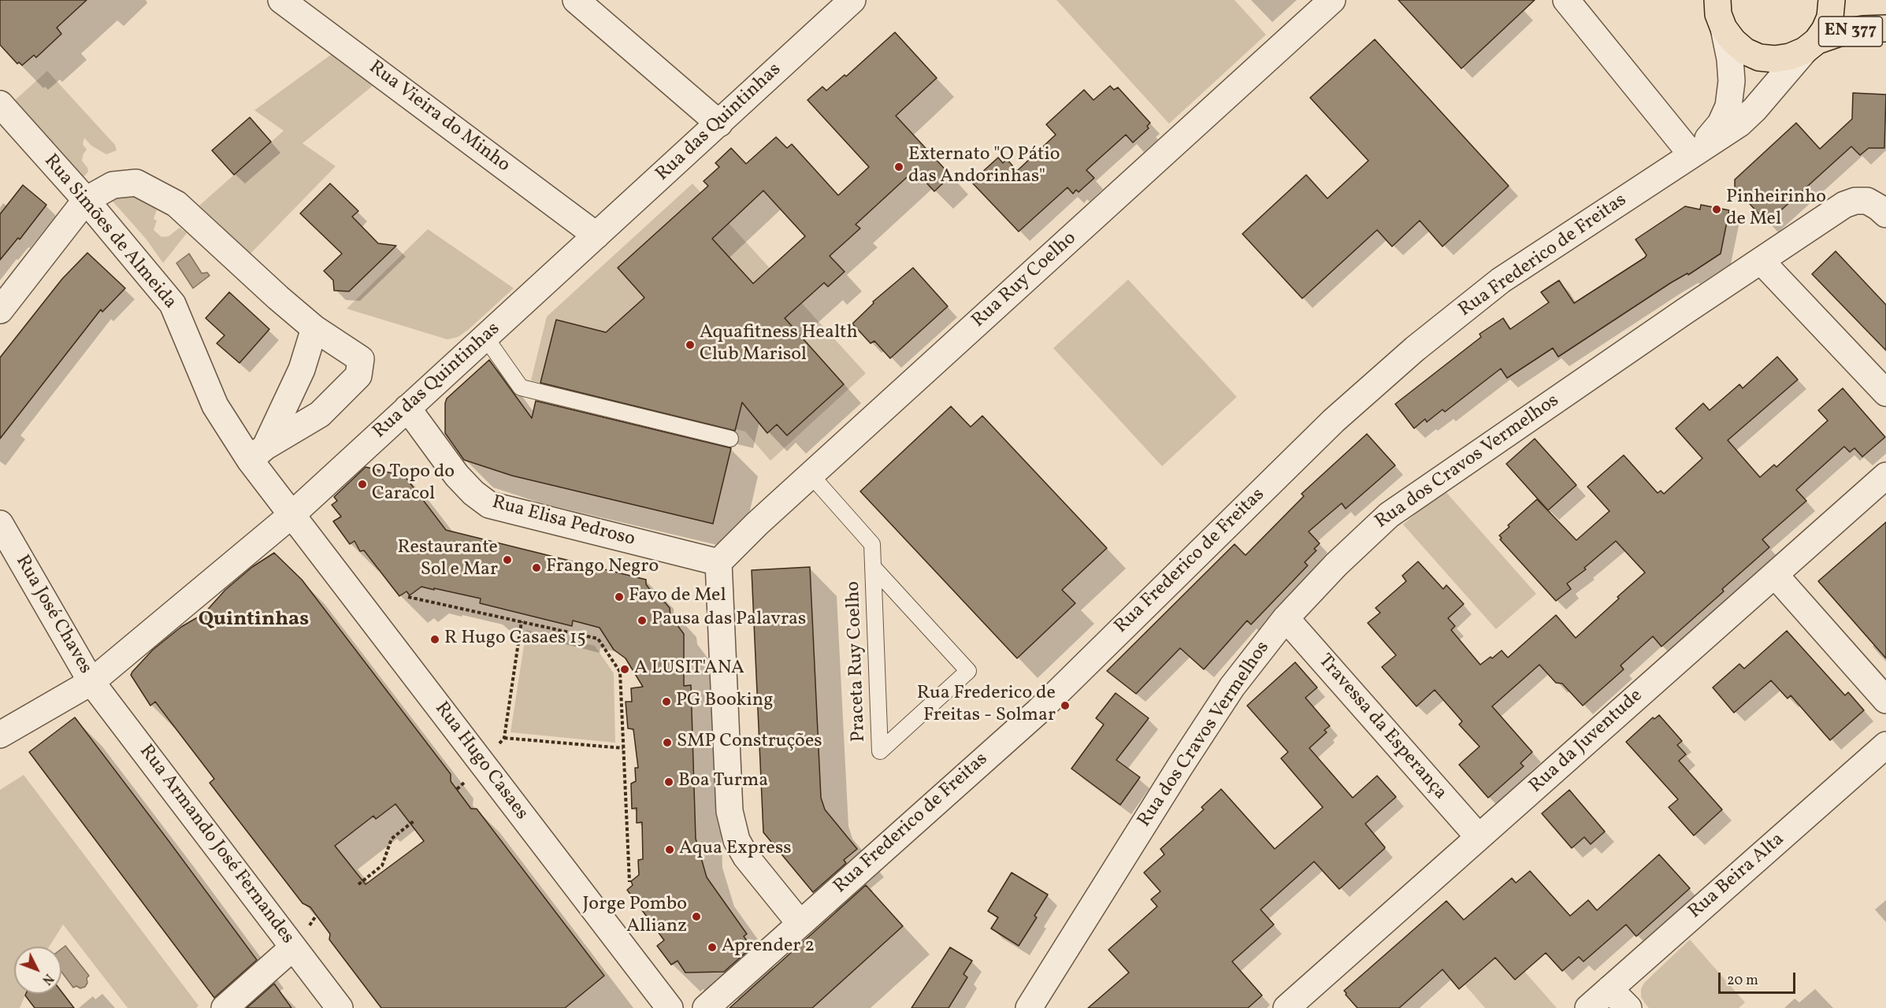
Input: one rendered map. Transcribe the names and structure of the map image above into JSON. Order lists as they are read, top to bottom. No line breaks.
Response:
{"streets":{"main road":["EN 377"],"street":["Rua Vieira do Minho","Rua das Quintinhas","Rua Simões de Almeida","Rua Frederico de Freitas","Rua Ruy Coelho","Rua dos Cravos Vermelhos","Rua Elisa Pedroso","Rua José Chaves","Travessa da Esperança","Rua da Juventude","Rua Hugo Casaes","Rua Armando José Fernandes","Rua Beira Alta"],"lane":["Praceta Ruy Coelho"]},"crossings":[["EN 377","Rua Frederico de Freitas"],["Rua Vieira do Minho","Rua das Quintinhas"],["Rua das Quintinhas","Rua Simões de Almeida"],["Rua das Quintinhas","Rua Elisa Pedroso"],["Rua das Quintinhas","Rua José Chaves"],["Rua das Quintinhas","Rua Hugo Casaes"],["Rua das Quintinhas","Rua Armando José Fernandes"],["Rua Simões de Almeida","Rua Hugo Casaes"],["Rua Ruy Coelho","Rua Elisa Pedroso"],["Rua Ruy Coelho","Praceta Ruy Coelho"],["Rua dos Cravos Vermelhos","Travessa da Esperança"],["Rua José Chaves","Rua Armando José Fernandes"],["Travessa da Esperança","Rua da Juventude"]],"districts":["Quintinhas"],"places":["Externato \"O Pátio das Andorinhas\"","Pinheirinho de Mel","Aquafitness Health Club Marisol","O Topo do Caracol","Restaurante Sol e Mar","Frango Negro","Favo de Mel","Pausa das Palavras","R Hugo Casaes 15","A LUSIT'ANA","PG Booking","Rua Frederico de Freitas - Solmar","SMP Construções","Boa Turma","Aqua Express","Jorge Pombo Allianz","Aprender 2"],"scale_bar":"20 m","north":"bottom right"}
